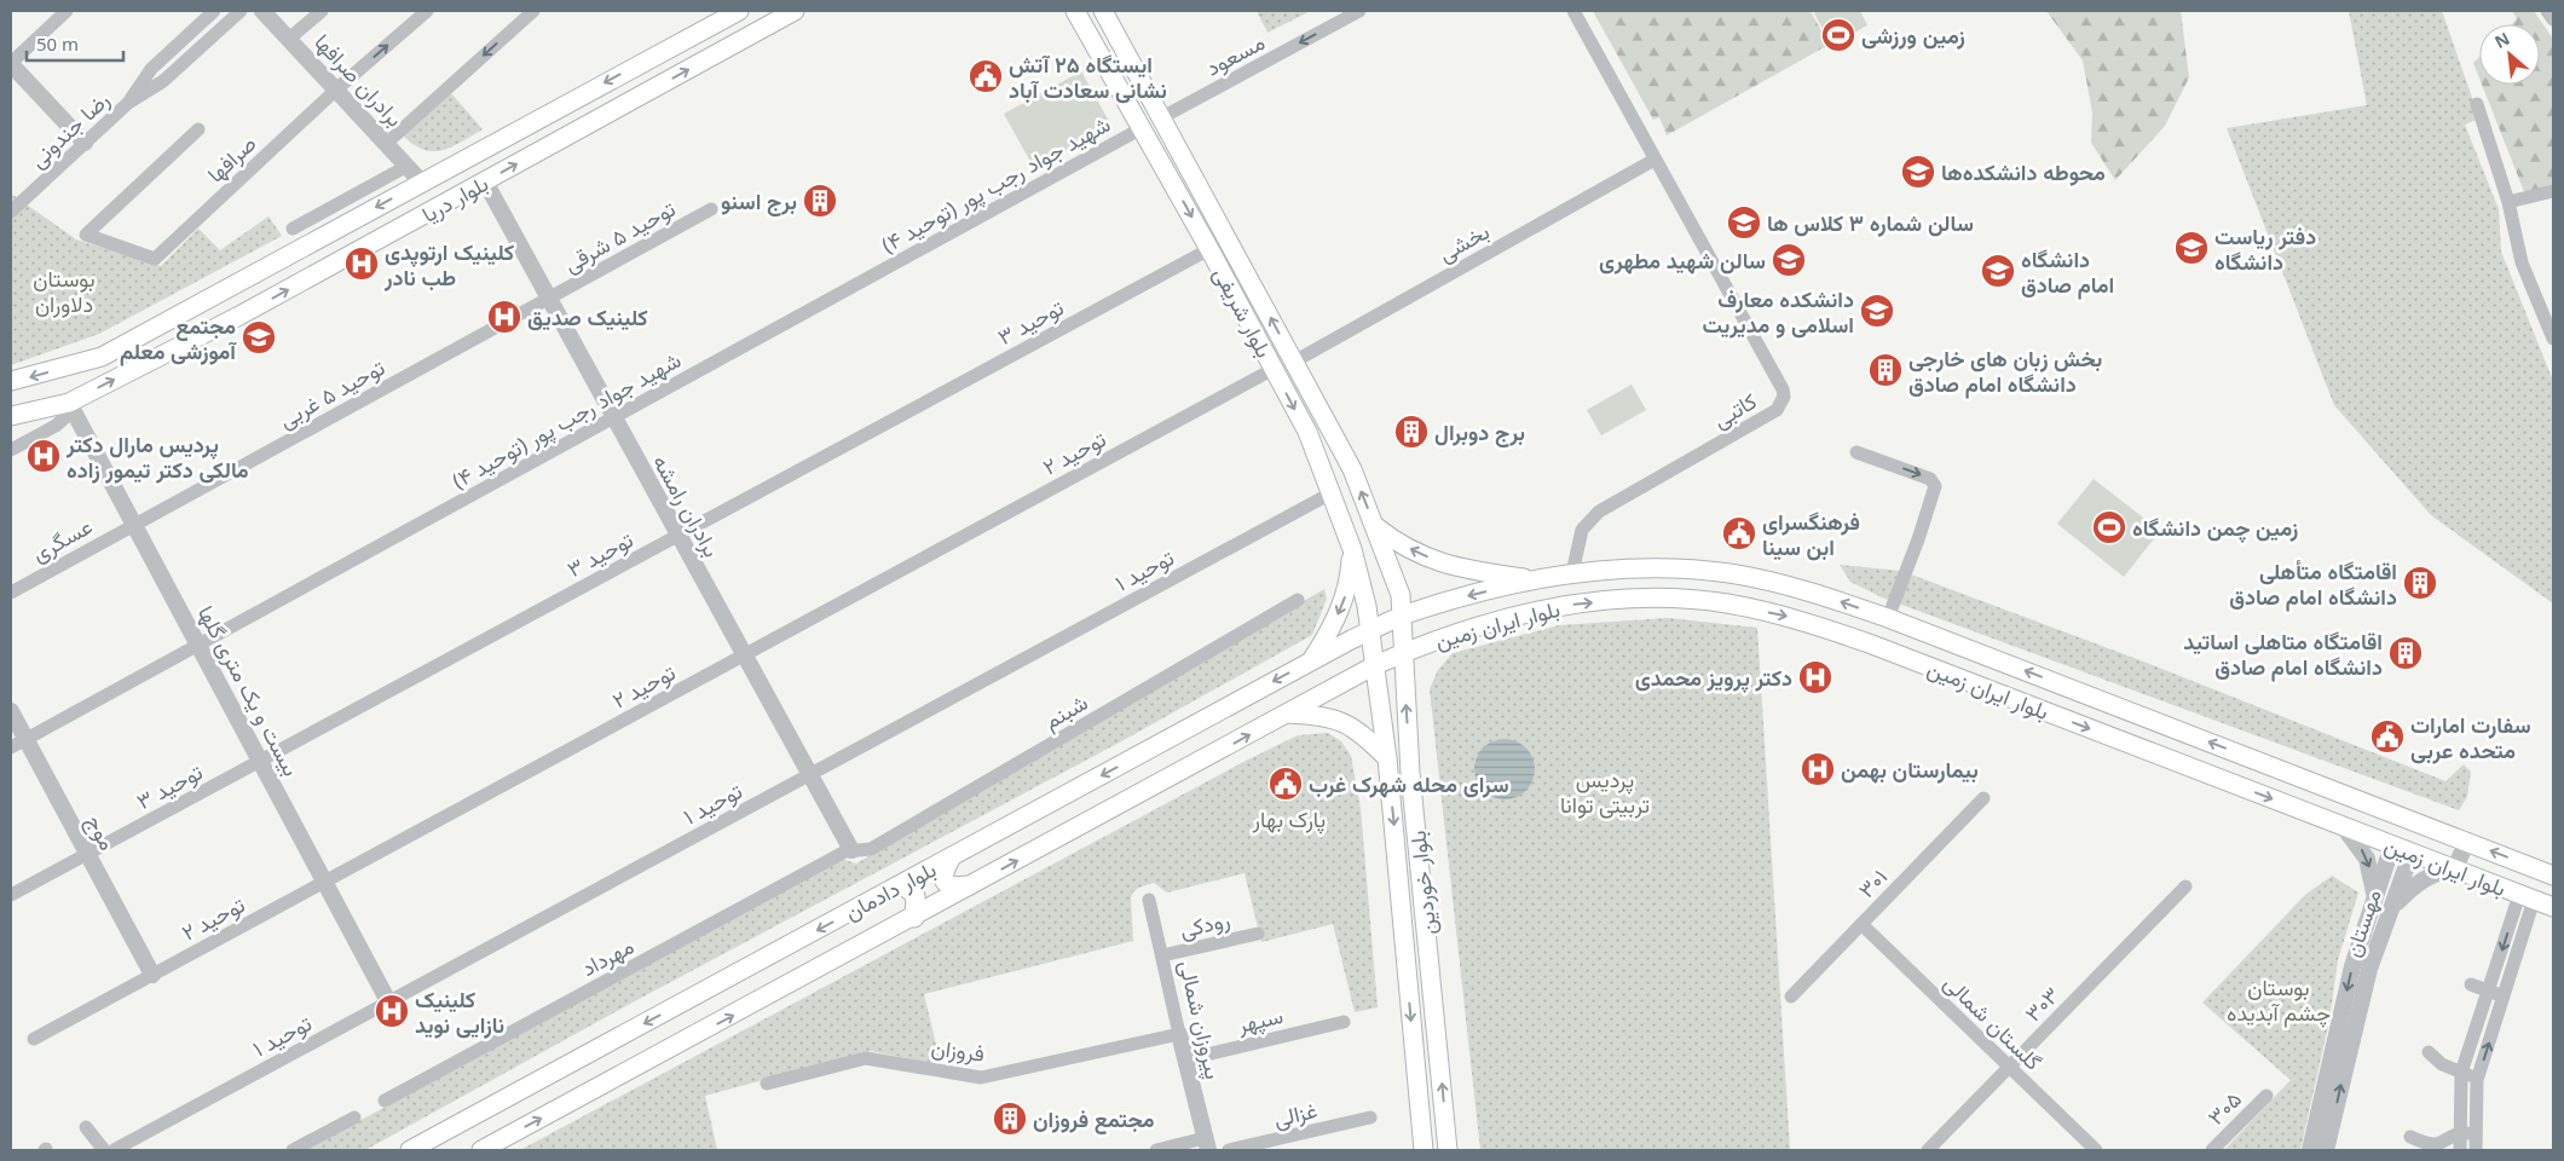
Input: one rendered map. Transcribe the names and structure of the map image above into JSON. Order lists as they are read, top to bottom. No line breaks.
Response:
{"streets":{"main road":["بلوار دریا","بلوار شریفی","بلوار ایران زمین","بلوار خوردین","بلوار دادمان"],"street":["مسعود","برادران صرافها","رضا جندونی","صرافها","شهید جواد رجب پور (توحید ۴)","توحید ۵ شرقی","بخشی","توحید ۳","توحید ۵ غربی","کاتبی","توحید ۲","برادران رامشه","عسگری","توحید ۱","بیست و یک متری گلها","شبنم","موج","۳۰۱","مهستان","رودکی","مهرداد","۳۰۳","پیروزان شمالی","سپهر","گلستان شمالی","فروزان","۳۰۵","غزالی"]},"crossings":[["مسعود","بلوار شریفی"],["برادران صرافها","صرافها"],["برادران صرافها","بلوار دریا"],["شهید جواد رجب پور (توحید ۴)","بلوار شریفی"],["شهید جواد رجب پور (توحید ۴)","برادران رامشه"],["شهید جواد رجب پور (توحید ۴)","بیست و یک متری گلها"],["شهید جواد رجب پور (توحید ۴)","موج"],["بلوار دریا","برادران رامشه"],["بلوار دریا","بیست و یک متری گلها"],["توحید ۵ شرقی","توحید ۵ غربی"],["توحید ۵ شرقی","برادران رامشه"],["بخشی","بلوار شریفی"],["بخشی","کاتبی"],["بلوار شریفی","توحید ۳"],["بلوار شریفی","توحید ۲"],["بلوار شریفی","توحید ۱"],["بلوار شریفی","بلوار ایران زمین"],["بلوار شریفی","بلوار خوردین"],["بلوار شریفی","بلوار دادمان"],["توحید ۳","برادران رامشه"],["توحید ۳","بیست و یک متری گلها"],["توحید ۳","موج"],["توحید ۵ غربی","برادران رامشه"],["توحید ۵ غربی","عسگری"],["توحید ۵ غربی","بیست و یک متری گلها"],["کاتبی","بلوار ایران زمین"],["توحید ۲","برادران رامشه"],["توحید ۲","بیست و یک متری گلها"],["توحید ۲","موج"],["برادران رامشه","توحید ۱"],["برادران رامشه","شبنم"],["برادران رامشه","مهرداد"],["عسگری","بیست و یک متری گلها"],["توحید ۱","بیست و یک متری گلها"],["بلوار ایران زمین","بلوار خوردین"],["بلوار ایران زمین","بلوار دادمان"],["بلوار ایران زمین","مهستان"],["شبنم","مهرداد"],["بلوار خوردین","بلوار دادمان"],["۳۰۱","گلستان شمالی"],["رودکی","پیروزان شمالی"],["۳۰۳","گلستان شمالی"],["پیروزان شمالی","سپهر"],["پیروزان شمالی","فروزان"]],"one_way":["مسعود"],"parks":["بوستان دلاوران","پردیس تربیتی توانا","پارک بهار","بوستان چشم آبدیده"],"places":{"sports":["زمین ورزشی","زمین چمن دانشگاه"],"public building":["ایستگاه ۲۵ آتش نشانی سعادت آباد","فرهنگسرای ابن سینا","سفارت امارات متحده عربی","سرای محله شهرک غرب"],"school or university":["محوطه دانشکده‌ها","سالن شماره ۳ کلاس ها","دفتر ریاست دانشگاه","سالن شهید مطهری","دانشگاه امام صادق","دانشکده معارف اسلامی و مدیریت","مجتمع آموزشی معلم"],"building":["برج اسنو","بخش زبان های خارجی دانشگاه امام صادق","برج دوبرال","اقامتگاه متأهلی دانشگاه امام صادق","اقامتگاه متاهلی اساتید دانشگاه امام صادق","مجتمع فروزان"],"hospital":["کلینیک ارتوپدی طب نادر","کلینیک صدیق","پردیس مارال دکتر مالکی دکتر تیمور زاده","دکتر پرویز محمدی","بیمارستان بهمن","کلینیک نازایی نوید"]},"scale_bar":"50 m","north":"top left"}
